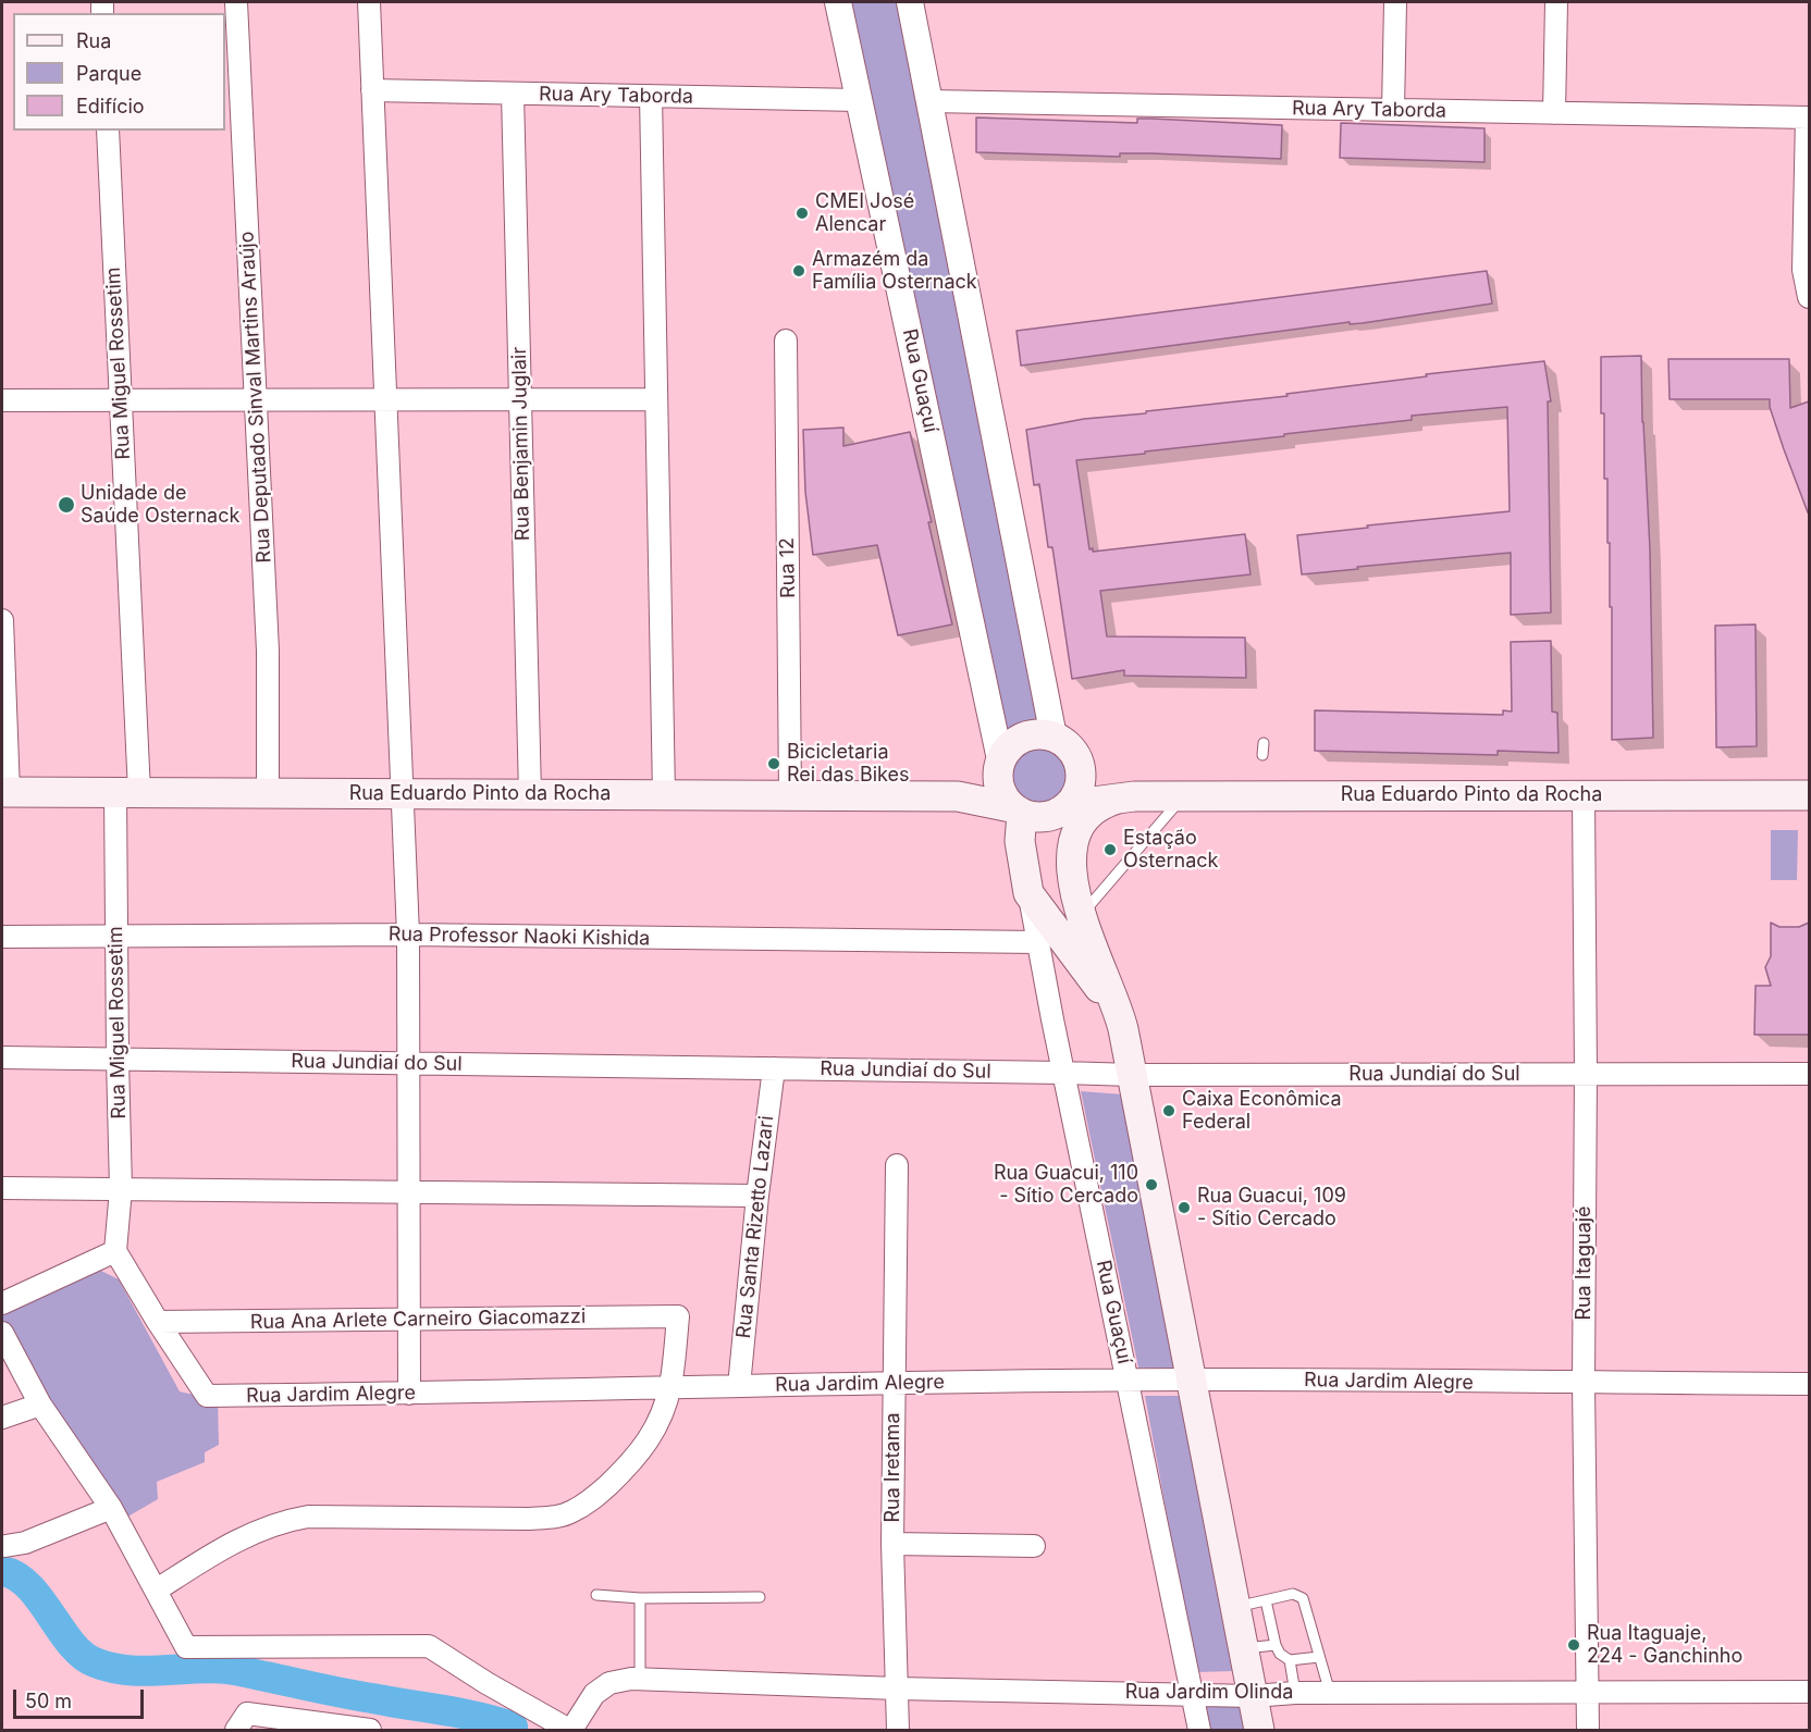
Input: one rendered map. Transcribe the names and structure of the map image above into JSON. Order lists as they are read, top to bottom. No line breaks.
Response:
{"streets":{"main road":["Rua Guaçuí","Rua Eduardo Pinto da Rocha"],"street":["Rua Ary Taborda","Rua Miguel Rossetim","Rua Deputado Sinval Martins Araújo","Rua Benjamin Juglair","Rua 12","Rua Professor Naoki Kishida","Rua Jundiaí do Sul","Rua Santa Rizetto Lazari","Rua Itaguajé","Rua Ana Arlete Carneiro Giacomazzi","Rua Jardim Alegre","Rua Iretama","Rua Jardim Olinda"]},"crossings":[["Rua Ary Taborda","Rua Guaçuí"],["Rua Ary Taborda","Rua Benjamin Juglair"],["Rua Miguel Rossetim","Rua Eduardo Pinto da Rocha"],["Rua Miguel Rossetim","Rua Professor Naoki Kishida"],["Rua Miguel Rossetim","Rua Jundiaí do Sul"],["Rua Miguel Rossetim","Rua Jardim Alegre"],["Rua Guaçuí","Rua Eduardo Pinto da Rocha"],["Rua Guaçuí","Rua Professor Naoki Kishida"],["Rua Guaçuí","Rua Jundiaí do Sul"],["Rua Guaçuí","Rua Jardim Alegre"],["Rua Guaçuí","Rua Jardim Olinda"],["Rua Deputado Sinval Martins Araújo","Rua Eduardo Pinto da Rocha"],["Rua Benjamin Juglair","Rua Eduardo Pinto da Rocha"],["Rua 12","Rua Eduardo Pinto da Rocha"],["Rua Eduardo Pinto da Rocha","Rua Itaguajé"],["Rua Jundiaí do Sul","Rua Santa Rizetto Lazari"],["Rua Jundiaí do Sul","Rua Itaguajé"],["Rua Santa Rizetto Lazari","Rua Jardim Alegre"],["Rua Itaguajé","Rua Jardim Alegre"],["Rua Itaguajé","Rua Jardim Olinda"],["Rua Ana Arlete Carneiro Giacomazzi","Rua Jardim Alegre"],["Rua Jardim Alegre","Rua Iretama"],["Rua Iretama","Rua Jardim Olinda"]],"places":["CMEI José Alencar","Armazém da Família Osternack","Unidade de Saúde Osternack","Bicicletaria Rei das Bikes","Estação Osternack","Caixa Econômica Federal","Rua Guacui, 110 - Sítio Cercado","Rua Guacui, 109 - Sítio Cercado","Rua Itaguaje, 224 - Ganchinho"],"legend":["Rua","Parque","Edifício"],"scale_bar":"50 m"}
